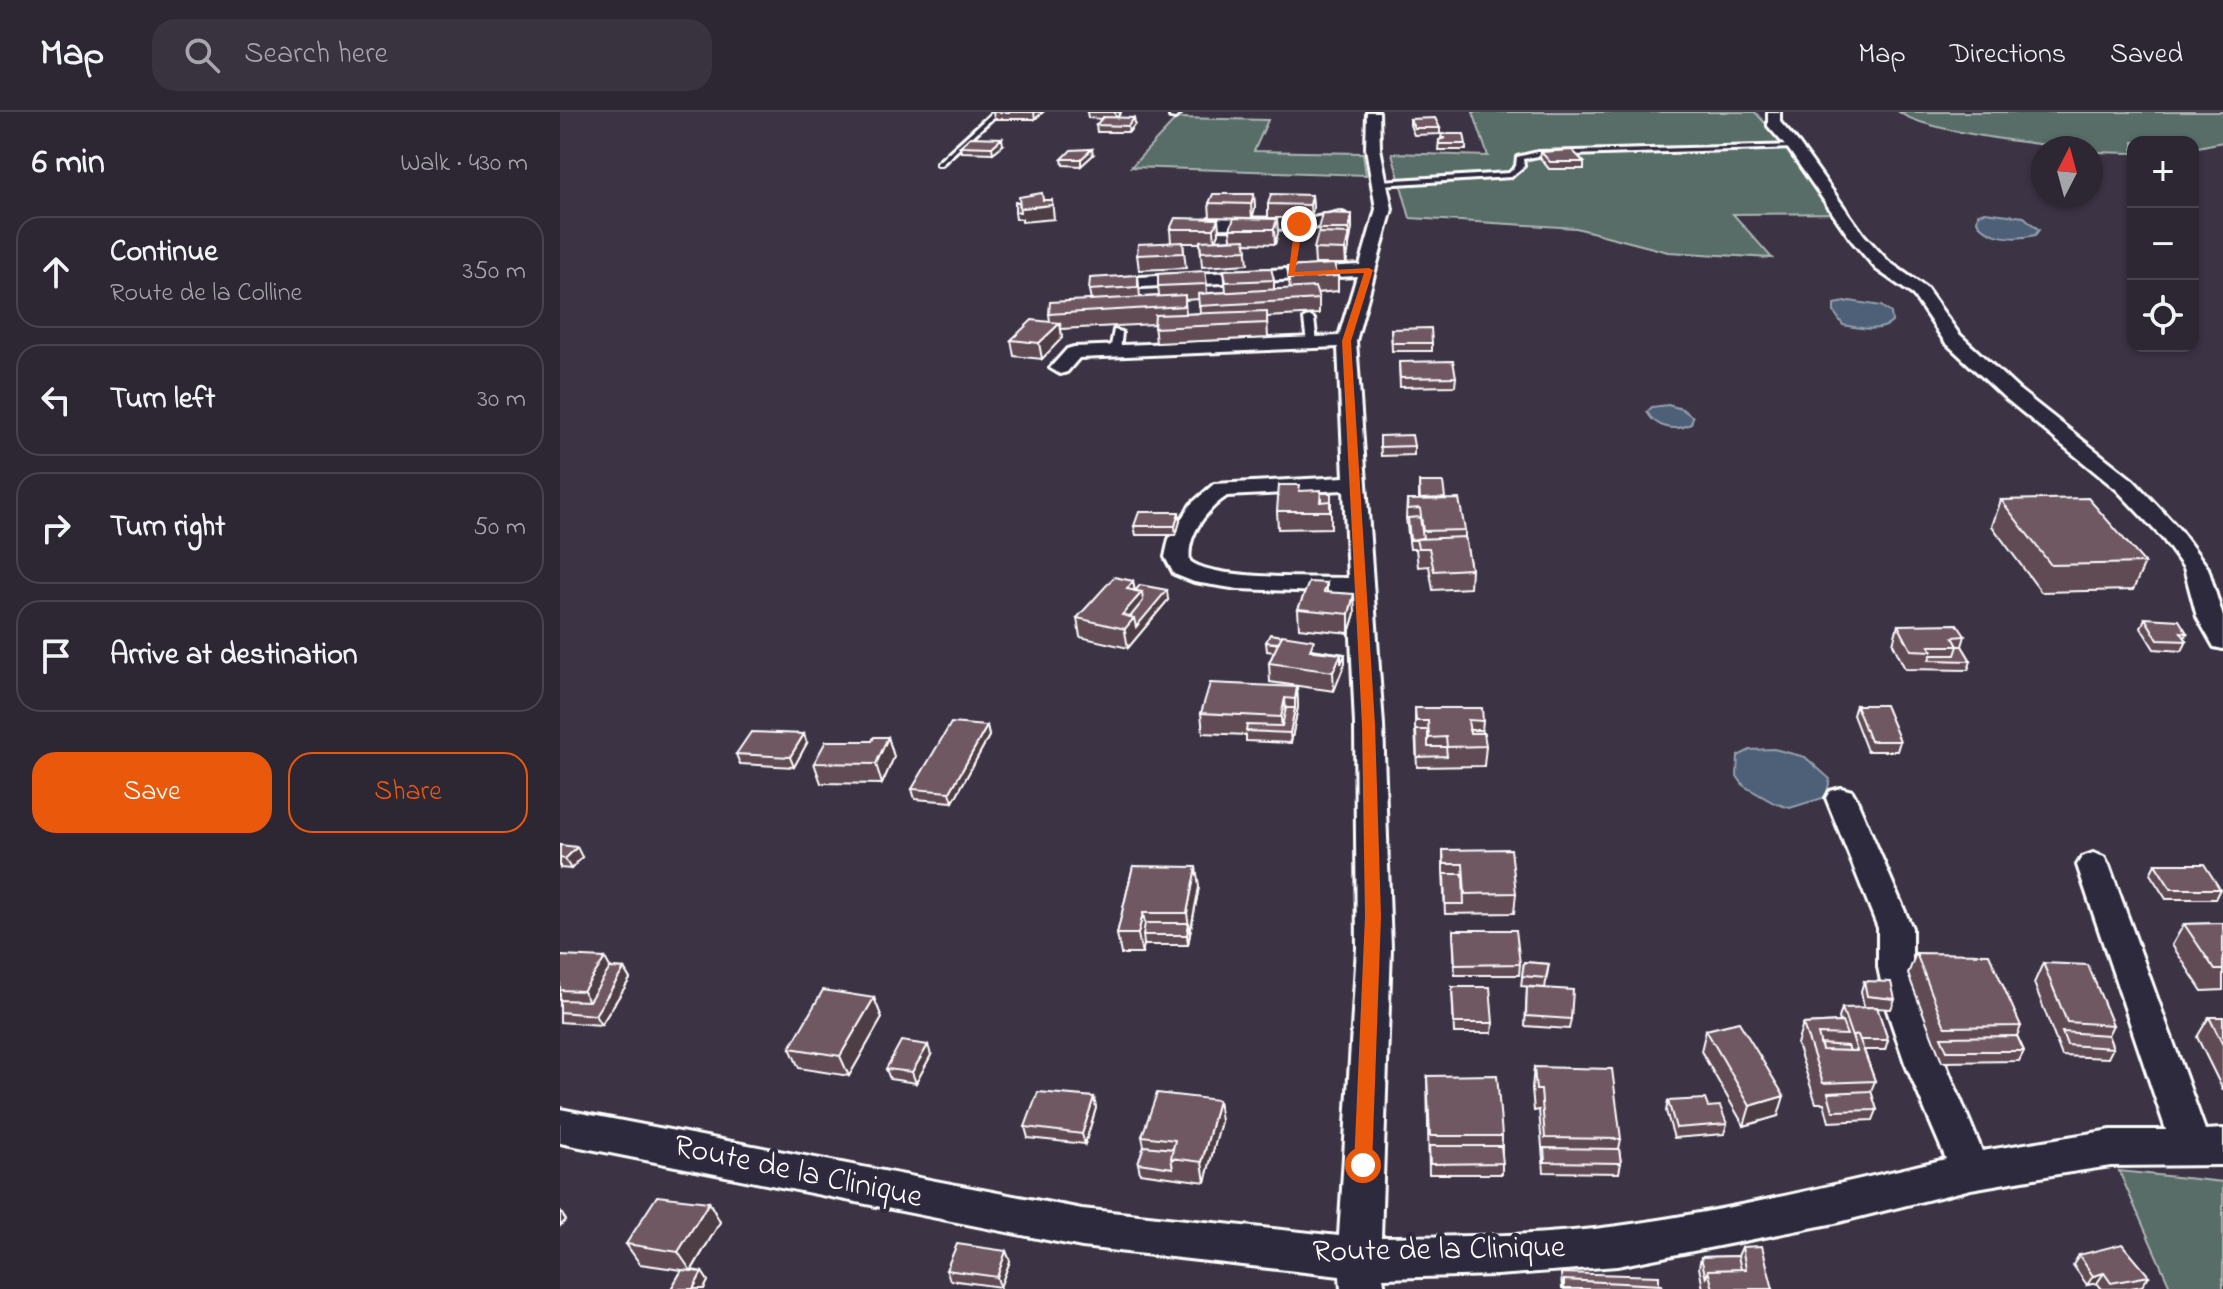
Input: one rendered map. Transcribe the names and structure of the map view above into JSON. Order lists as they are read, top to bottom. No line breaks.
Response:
{"streets":{"street":["Route de la Clinique"]},"north":"top","page":{"header":"Map","search":"Search here","nav":["Map","Directions","Saved"],"heading":["6 min","Walk · 430 m"],"map_buttons":["+","−"],"list":[["Continue","Route de la Colline","350 m"],["Turn left","30 m"],["Turn right","50 m"],"Arrive at destination"],"buttons":["Save","Share"]}}
